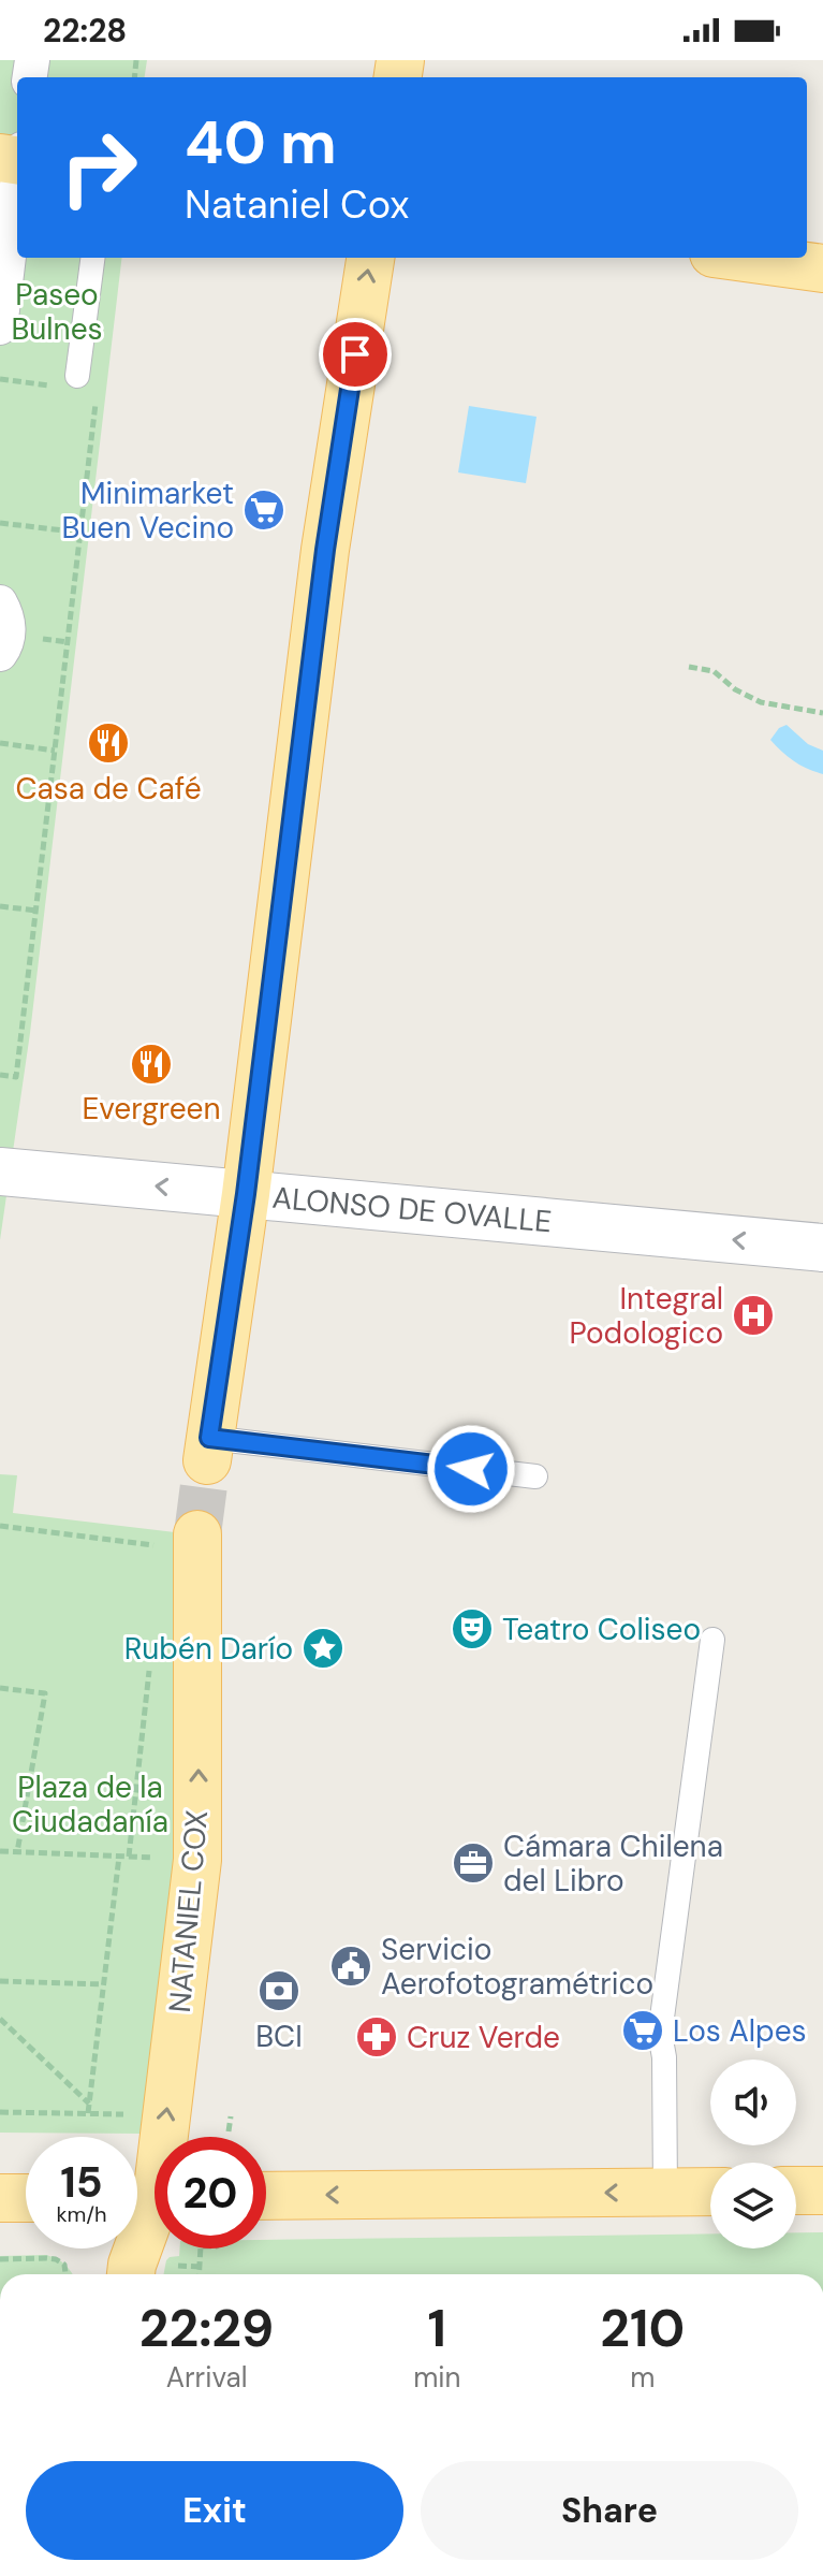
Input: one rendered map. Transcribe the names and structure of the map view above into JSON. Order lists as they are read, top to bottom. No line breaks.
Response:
{"streets":{"main road":["NATANIEL COX"],"street":["ALONSO DE OVALLE"]},"one_way":["ALONSO DE OVALLE","NATANIEL COX"],"parks":["Paseo Bulnes","Plaza de la Ciudadanía"],"places":{"supermarket":["Minimarket Buen Vecino","Los Alpes"],"restaurant":["Casa de Café","Evergreen"],"hospital":["Integral Podologico"],"theatre":["Teatro Coliseo"],"place":["Rubén Darío"],"office":["Cámara Chilena del Libro"],"public building":["Servicio Aerofotogramétrico"],"bank":["BCI"],"pharmacy":["Cruz Verde"]},"page":{"status":"22:28","turn":["40 m","Nataniel Cox"],"speed":"15 km/h","limit":"20","eta":["22:29","Arrival","1","min","210","m"],"buttons":["Exit","Share"]}}
